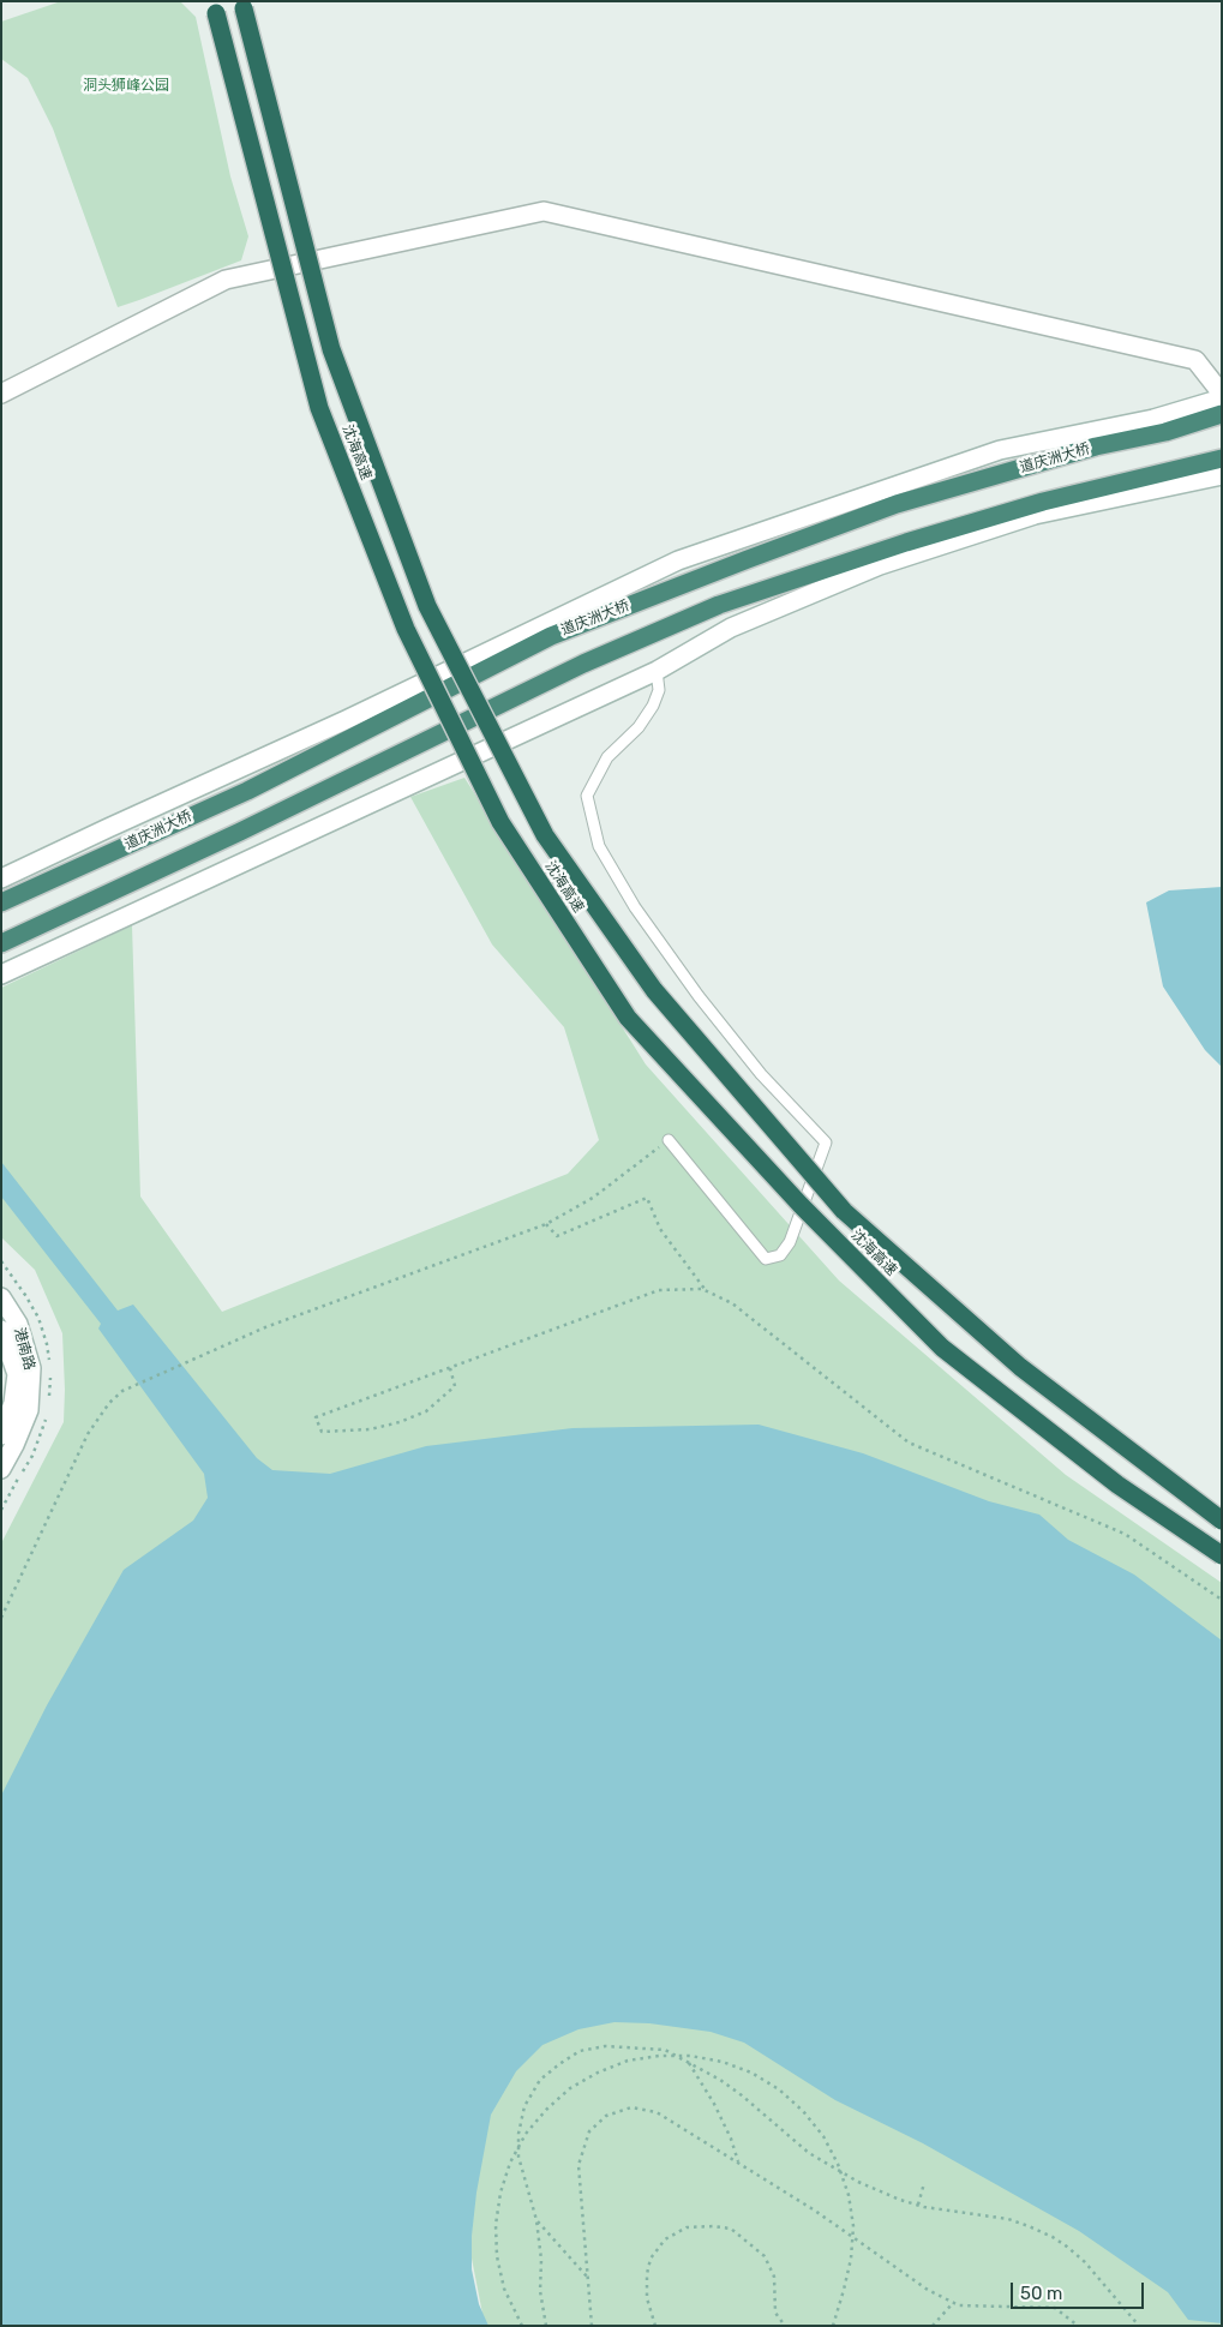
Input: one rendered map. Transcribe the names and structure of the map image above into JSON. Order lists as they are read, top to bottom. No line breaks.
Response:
{"streets":{"highway":["沈海高速","道庆洲大桥"],"main road":["港南路"]},"parks":["洞头狮峰公园"],"scale_bar":"50 m"}
